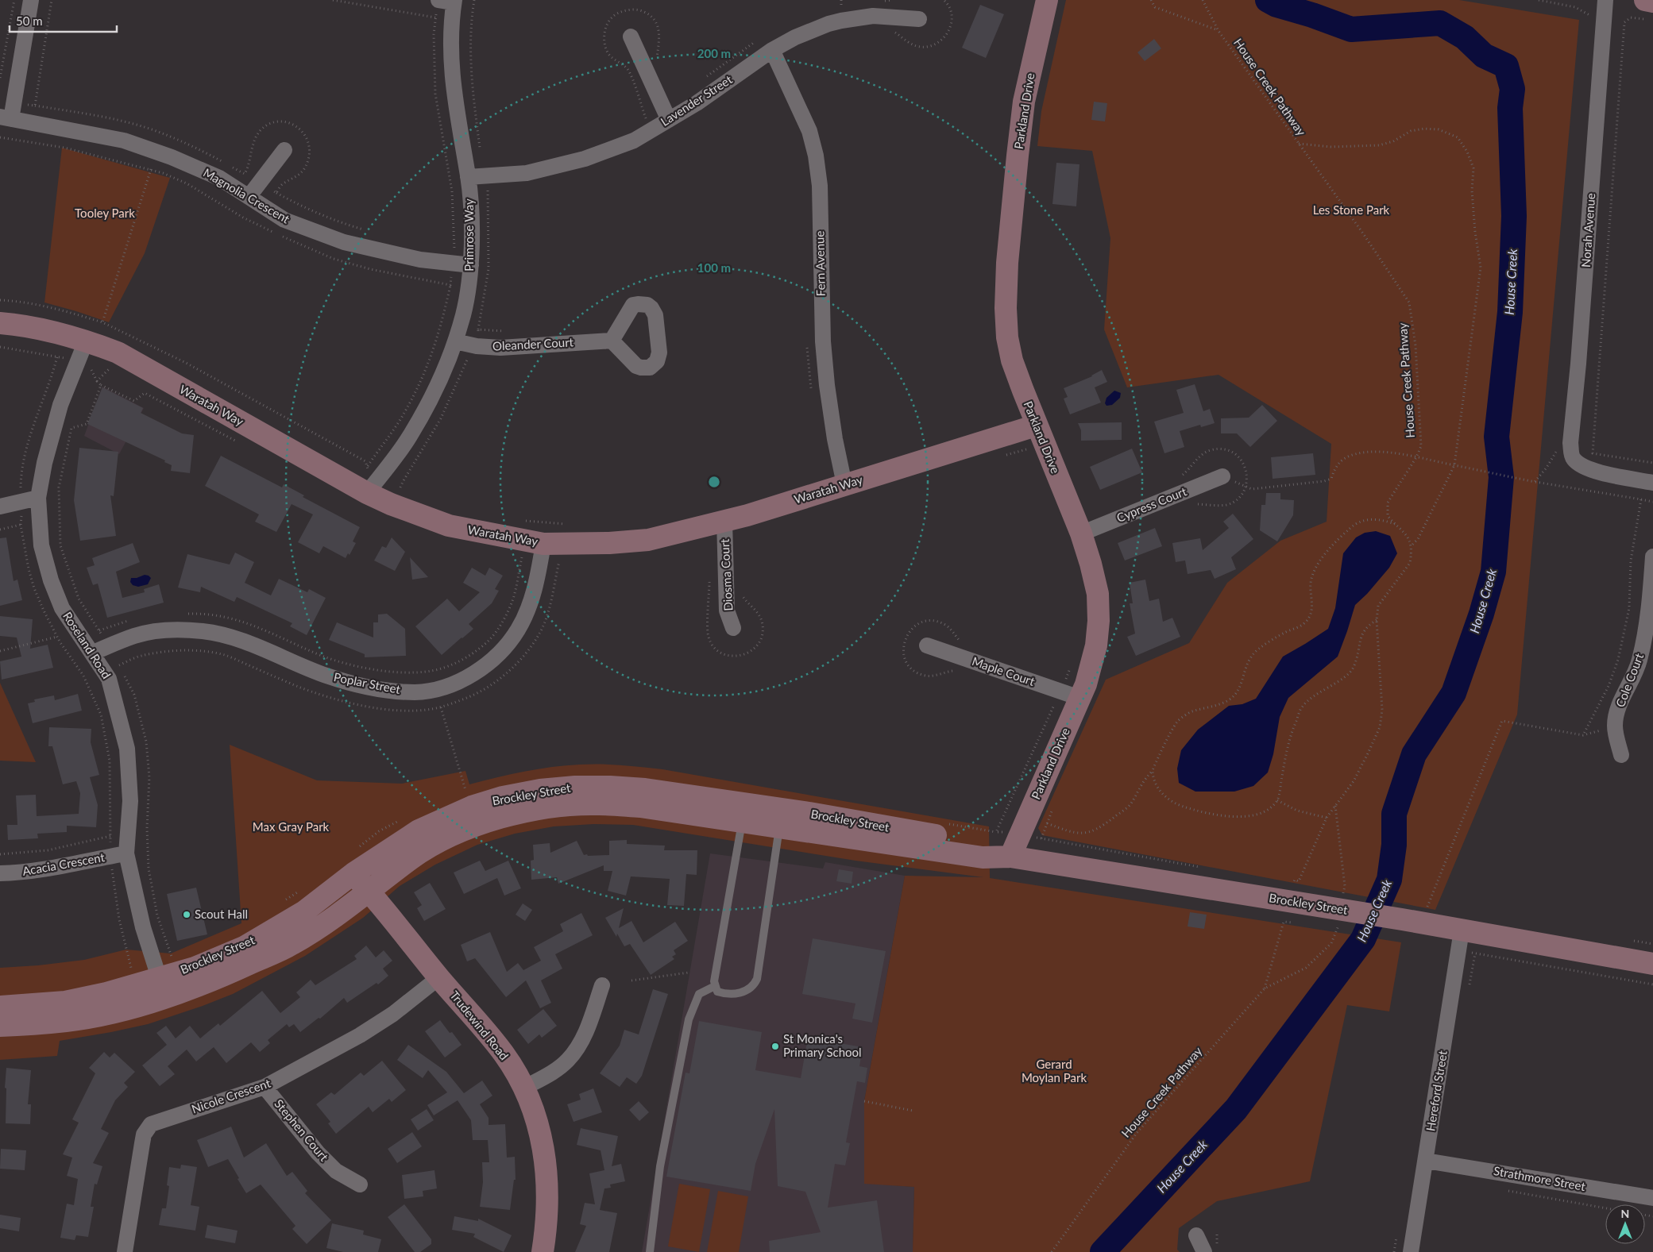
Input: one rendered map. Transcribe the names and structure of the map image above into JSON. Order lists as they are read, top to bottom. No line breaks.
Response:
{"streets":{"main road":["Parkland Drive","Waratah Way","Brockley Street","Trudewind Road"],"street":["Lavender Street","Magnolia Crescent","Norah Avenue","Primrose Way","Fern Avenue","Oleander Court","Cypress Court","Diosma Court","Roseland Road","Maple Court","Cole Court","Poplar Street","Acacia Crescent","Hereford Street","Nicole Crescent","Stephen Court","Strathmore Street"],"path":["House Creek Pathway"]},"crossings":[["Lavender Street","Primrose Way"],["Lavender Street","Fern Avenue"],["Parkland Drive","Waratah Way"],["Parkland Drive","Cypress Court"],["Parkland Drive","Maple Court"],["Parkland Drive","Brockley Street"],["Magnolia Crescent","Primrose Way"],["Primrose Way","Oleander Court"],["Primrose Way","Waratah Way"],["Fern Avenue","Waratah Way"],["Waratah Way","Diosma Court"],["Waratah Way","Roseland Road"],["Waratah Way","Poplar Street"],["Roseland Road","Poplar Street"],["Roseland Road","Brockley Street"],["Roseland Road","Acacia Crescent"],["Brockley Street","Trudewind Road"],["Brockley Street","Hereford Street"],["Trudewind Road","Nicole Crescent"],["Hereford Street","Strathmore Street"],["Nicole Crescent","Stephen Court"]],"water":["House Creek"],"parks":["Les Stone Park","Tooley Park","Max Gray Park","Gerard Moylan Park"],"places":["Scout Hall","St Monica's Primary School"],"scale_bar":"50 m","north":"top","rings":["200 m","100 m"]}
